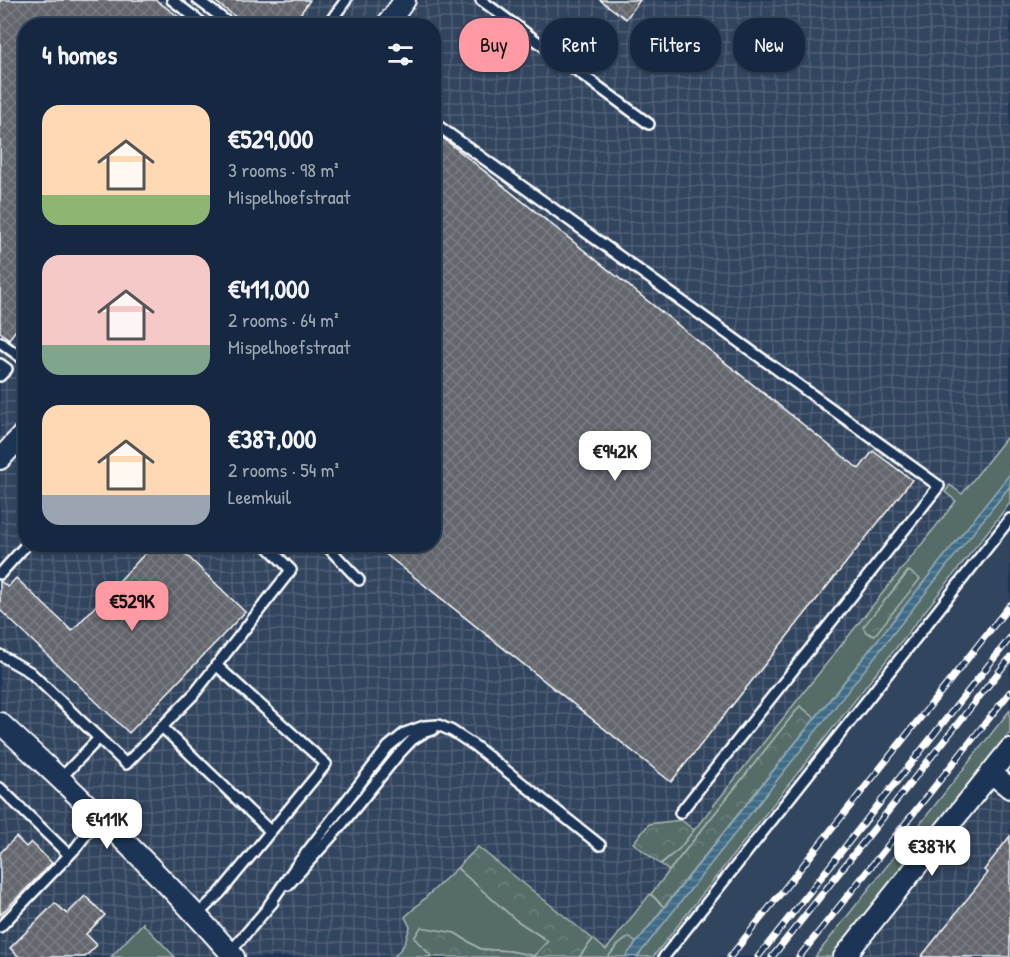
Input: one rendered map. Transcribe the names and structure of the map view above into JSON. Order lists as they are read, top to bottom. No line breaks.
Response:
{"page":{"chip":["Buy","Rent","Filters","New"],"heading":"4 homes","list":[{"name":"€529,000","note":"3 rooms · 98 m² · Mispelhoefstraat"},{"name":"€411,000","note":"2 rooms · 64 m² · Mispelhoefstraat"},{"name":"€387,000","note":"2 rooms · 54 m² · Leemkuil"}],"price":["€942K","€529K","€411K","€387K"]}}
